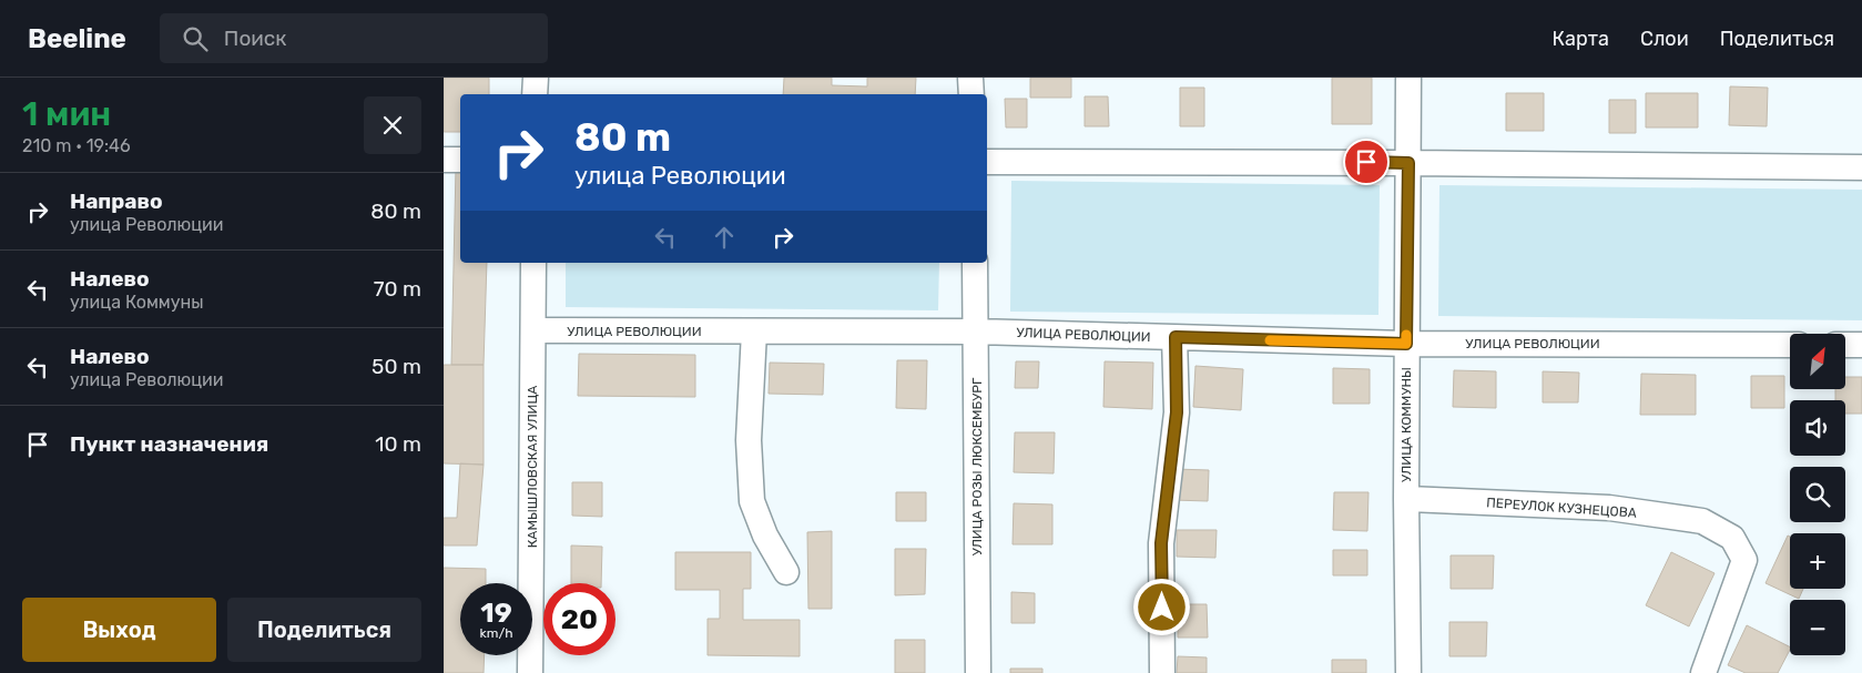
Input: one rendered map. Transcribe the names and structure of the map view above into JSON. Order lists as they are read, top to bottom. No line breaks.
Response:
{"streets":{"street":["УЛИЦА РЕВОЛЮЦИИ","УЛИЦА КОММУНЫ","КАМЫШЛОВСКАЯ УЛИЦА","УЛИЦА РОЗЫ ЛЮКСЕМБУРГ","ПЕРЕУЛОК КУЗНЕЦОВА"]},"crossings":[["УЛИЦА РЕВОЛЮЦИИ","УЛИЦА КОММУНЫ"],["УЛИЦА РЕВОЛЮЦИИ","КАМЫШЛОВСКАЯ УЛИЦА"],["УЛИЦА РЕВОЛЮЦИИ","УЛИЦА РОЗЫ ЛЮКСЕМБУРГ"],["УЛИЦА КОММУНЫ","ПЕРЕУЛОК КУЗНЕЦОВА"]],"north":"top right","page":{"header":"Beeline","search":"Поиск","nav":["Карта","Слои","Поделиться"],"heading":["1 мин","210 m · 19:46"],"turn":["80 m","улица Революции"],"list":[{"name":"Направо","note":"улица Революции","value":"80 m"},{"name":"Налево","note":"улица Коммуны","value":"70 m"},{"name":"Налево","note":"улица Революции","value":"50 m"},{"name":"Пункт назначения","value":"10 m"}],"map_buttons":["+","−"],"speed":"19 km/h","limit":"20","buttons":["Выход","Поделиться"]}}
